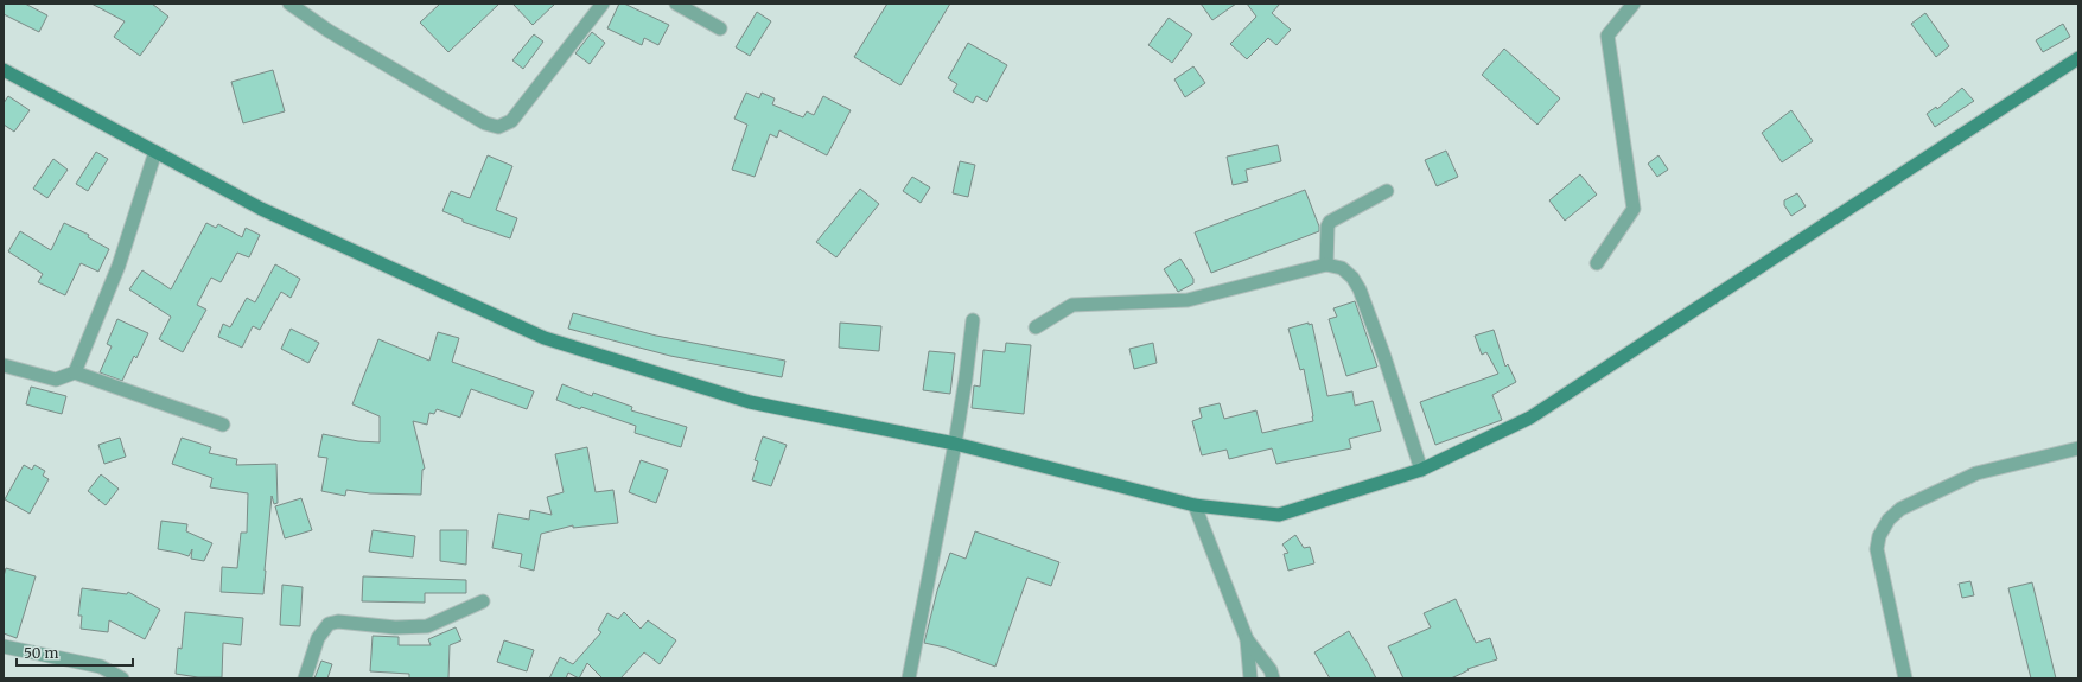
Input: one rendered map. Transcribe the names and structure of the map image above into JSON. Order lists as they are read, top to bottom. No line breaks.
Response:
{"scale_bar":"50 m"}
